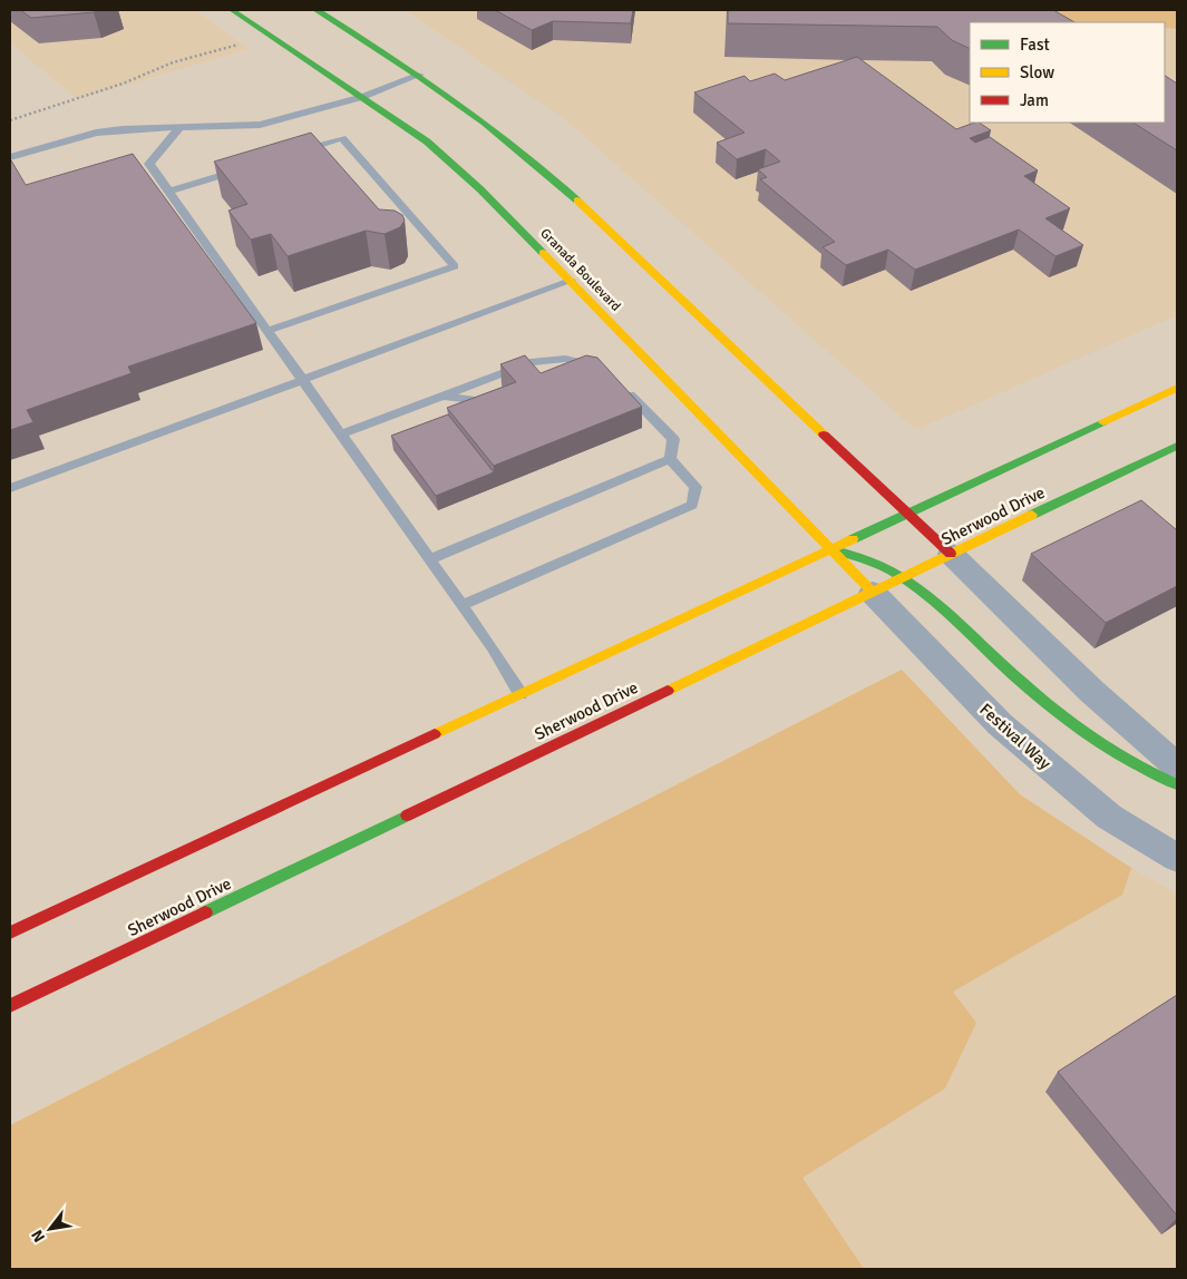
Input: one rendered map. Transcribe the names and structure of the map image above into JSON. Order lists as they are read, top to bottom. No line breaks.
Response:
{"streets":{"main road":["Granada Boulevard","Sherwood Drive"],"street":["Festival Way"]},"crossings":[["Granada Boulevard","Sherwood Drive"],["Granada Boulevard","Festival Way"],["Sherwood Drive","Festival Way"]],"legend":["Fast","Slow","Jam"],"north":"bottom left"}
